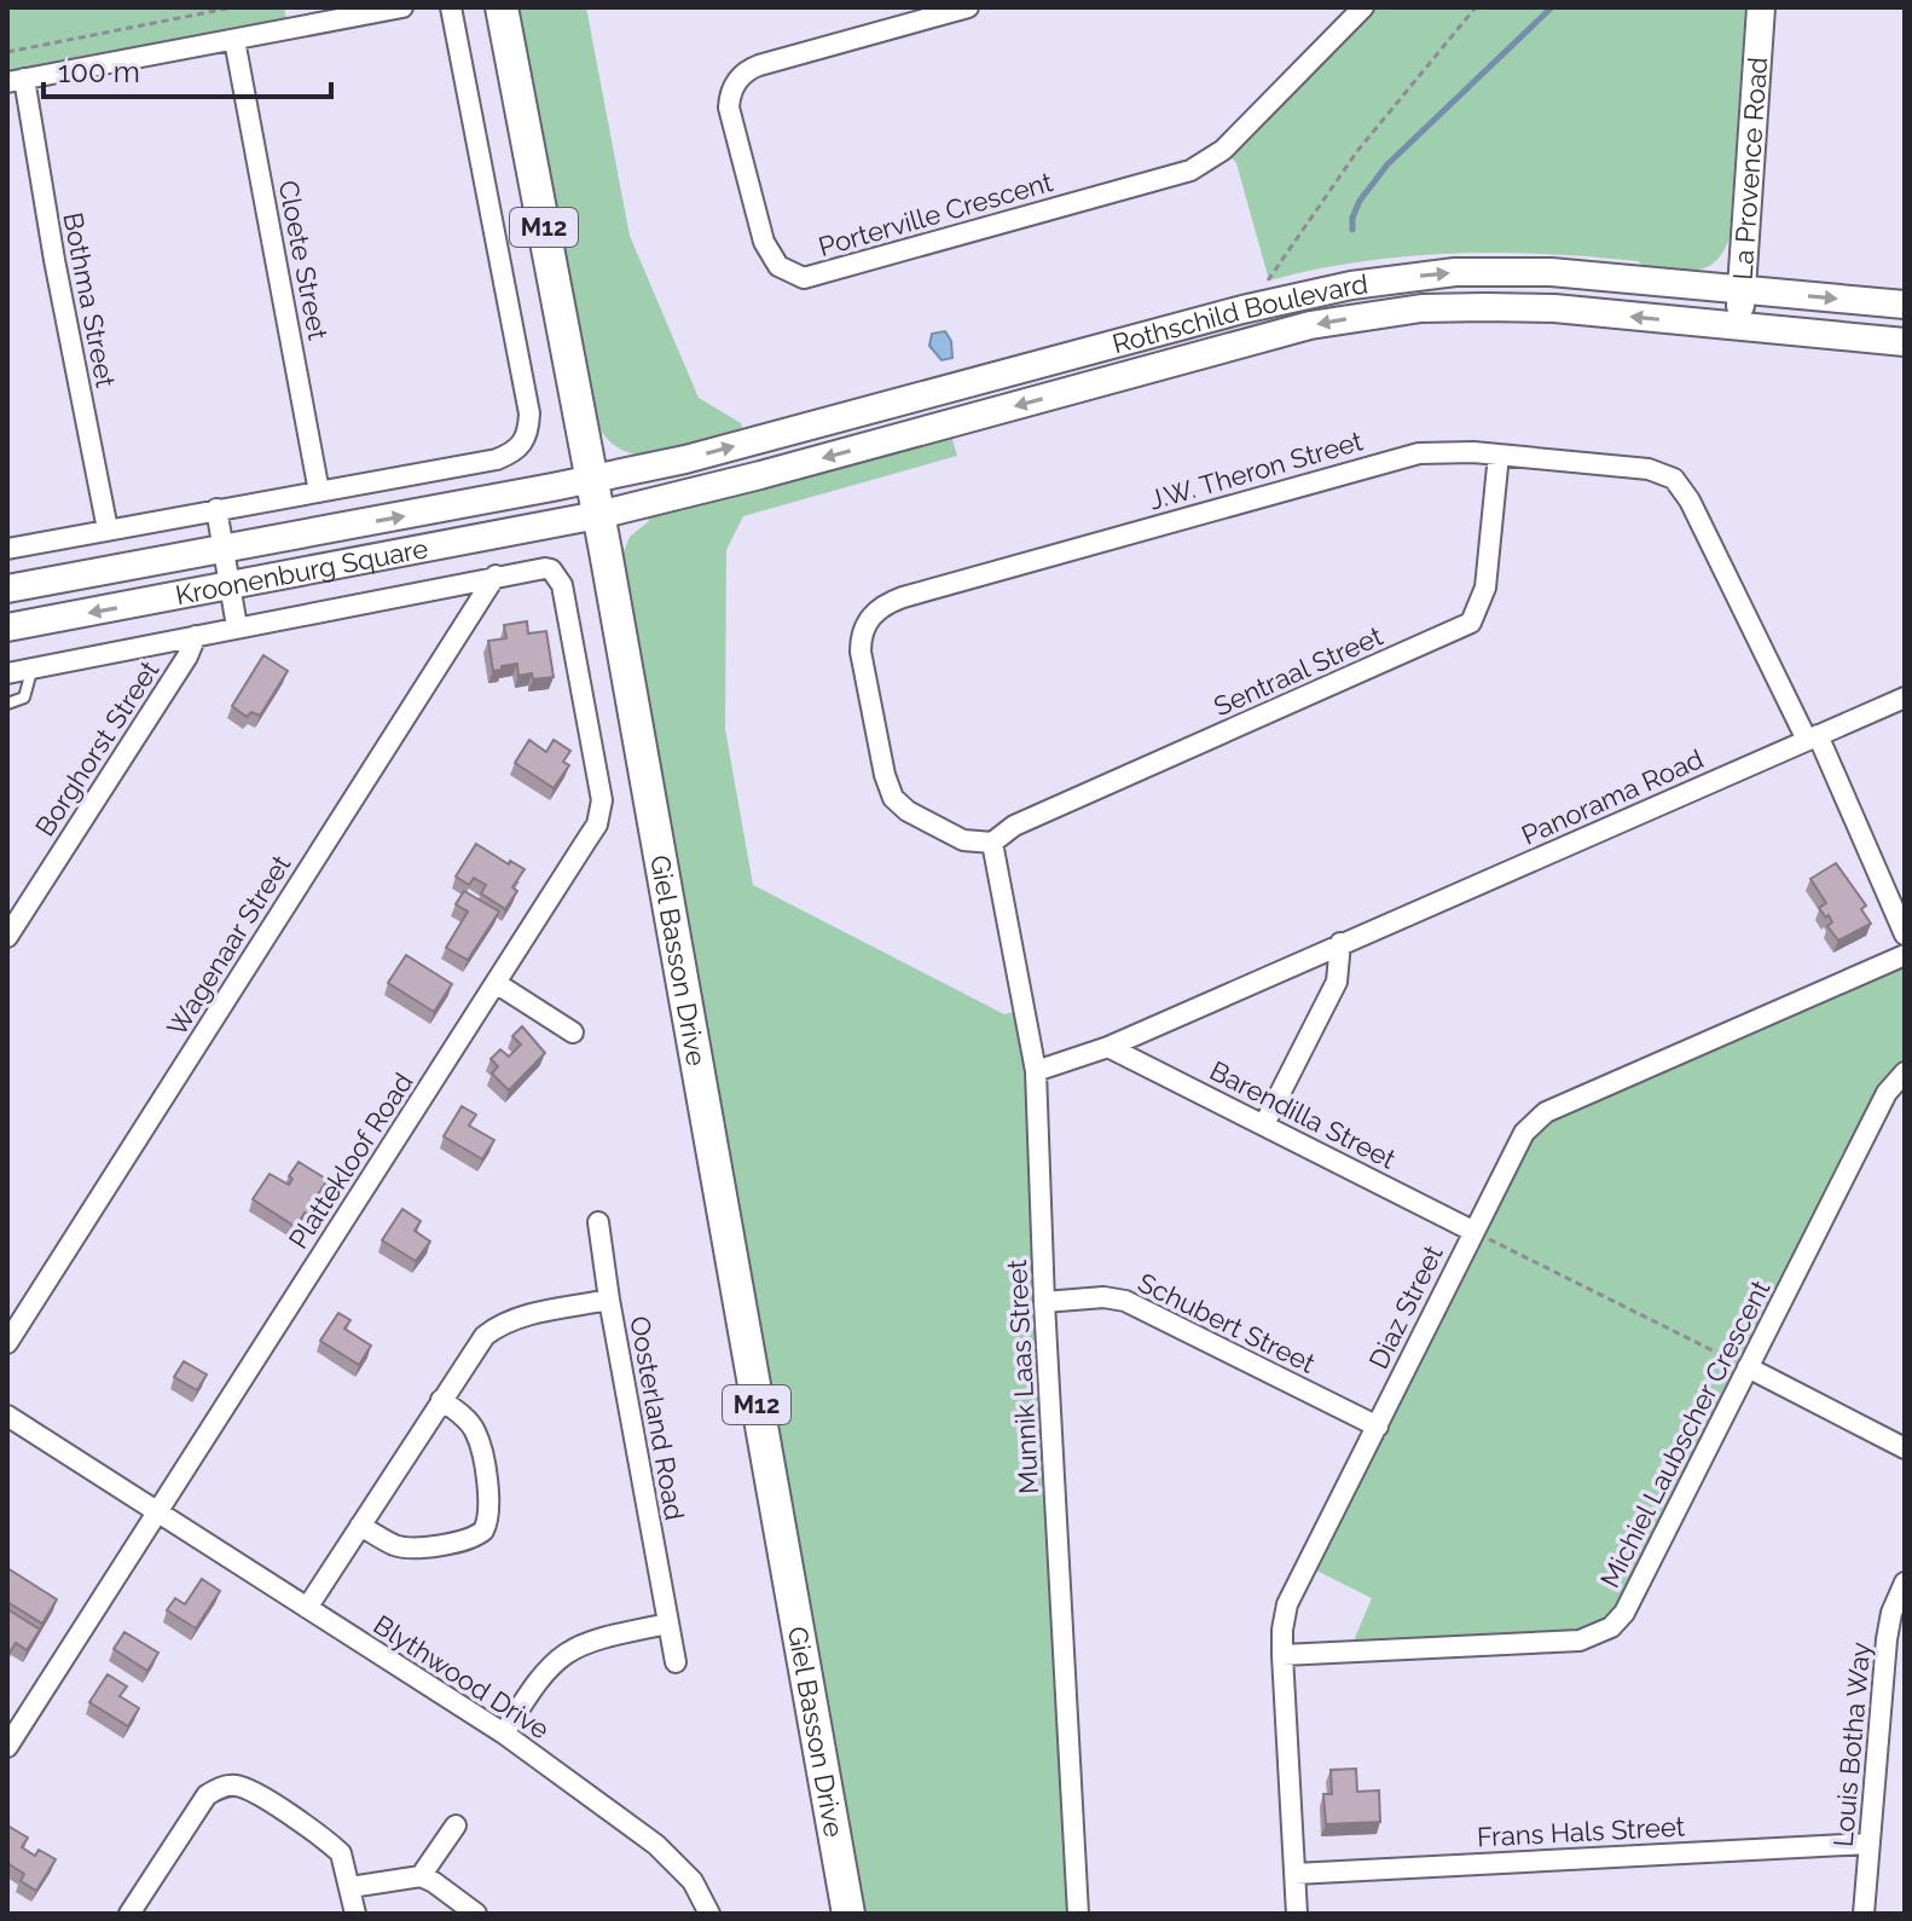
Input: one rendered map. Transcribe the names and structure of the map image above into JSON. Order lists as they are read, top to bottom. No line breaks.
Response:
{"streets":{"main road":["M12","Giel Basson Drive"],"street":["La Provence Road","Porterville Crescent","Cloete Street","Bothma Street","Rothschild Boulevard","J.W. Theron Street","Kroonenburg Square","Sentraal Street","Borghorst Street","Panorama Road","Wagenaar Street","Barendilla Street","Plattekloof Road","Diaz Street","Schubert Street","Munnik Laas Street","Oosterland Road","Michiel Laubscher Crescent","Blythwood Drive","Louis Botha Way","Frans Hals Street"]},"crossings":[["La Provence Road","Rothschild Boulevard"],["Rothschild Boulevard","Kroonenburg Square"],["Rothschild Boulevard","Giel Basson Drive"],["J.W. Theron Street","Sentraal Street"],["J.W. Theron Street","Panorama Road"],["J.W. Theron Street","Munnik Laas Street"],["Kroonenburg Square","Borghorst Street"],["Kroonenburg Square","Wagenaar Street"],["Kroonenburg Square","Giel Basson Drive"],["Kroonenburg Square","Plattekloof Road"],["Sentraal Street","Munnik Laas Street"],["Panorama Road","Barendilla Street"],["Panorama Road","Munnik Laas Street"],["Barendilla Street","Diaz Street"],["Plattekloof Road","Blythwood Drive"],["Diaz Street","Schubert Street"],["Diaz Street","Michiel Laubscher Crescent"],["Diaz Street","Frans Hals Street"],["Schubert Street","Munnik Laas Street"],["Louis Botha Way","Frans Hals Street"]],"scale_bar":"100 m"}
